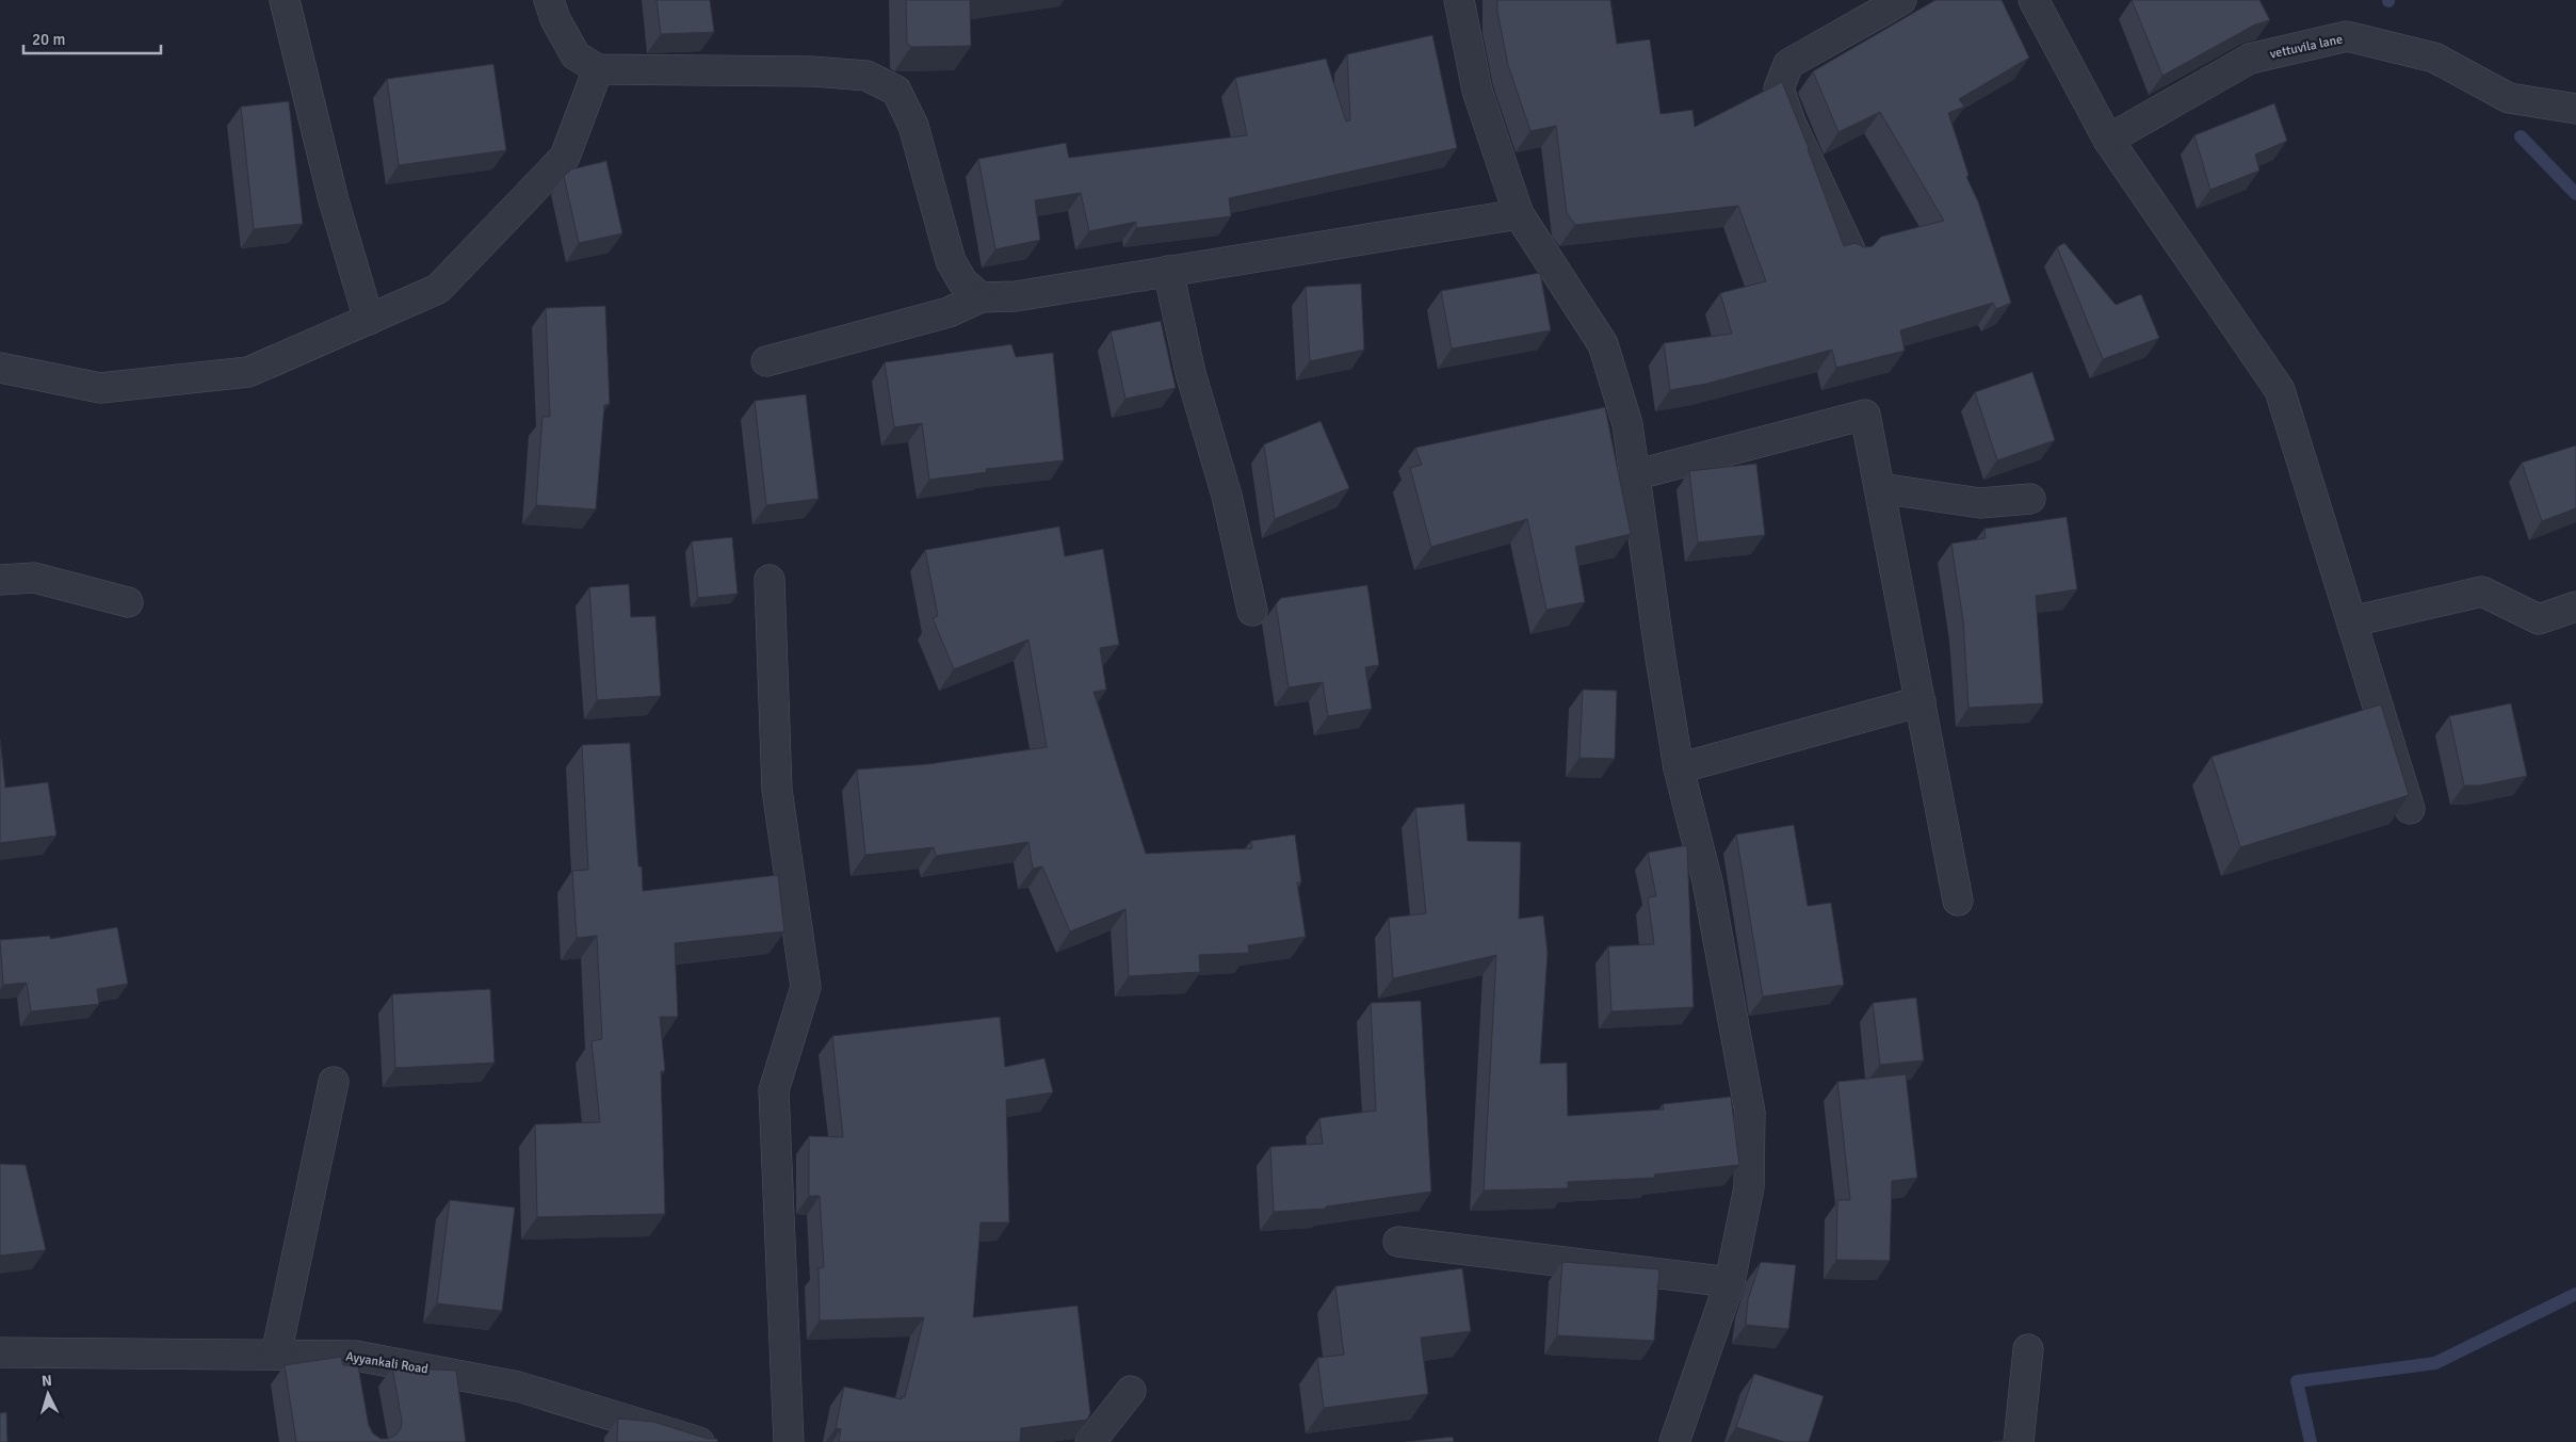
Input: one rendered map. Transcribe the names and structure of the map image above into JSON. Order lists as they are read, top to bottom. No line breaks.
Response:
{"streets":{"street":["vettuvila lane","Ayyankali Road"]},"scale_bar":"20 m","north":"top"}
